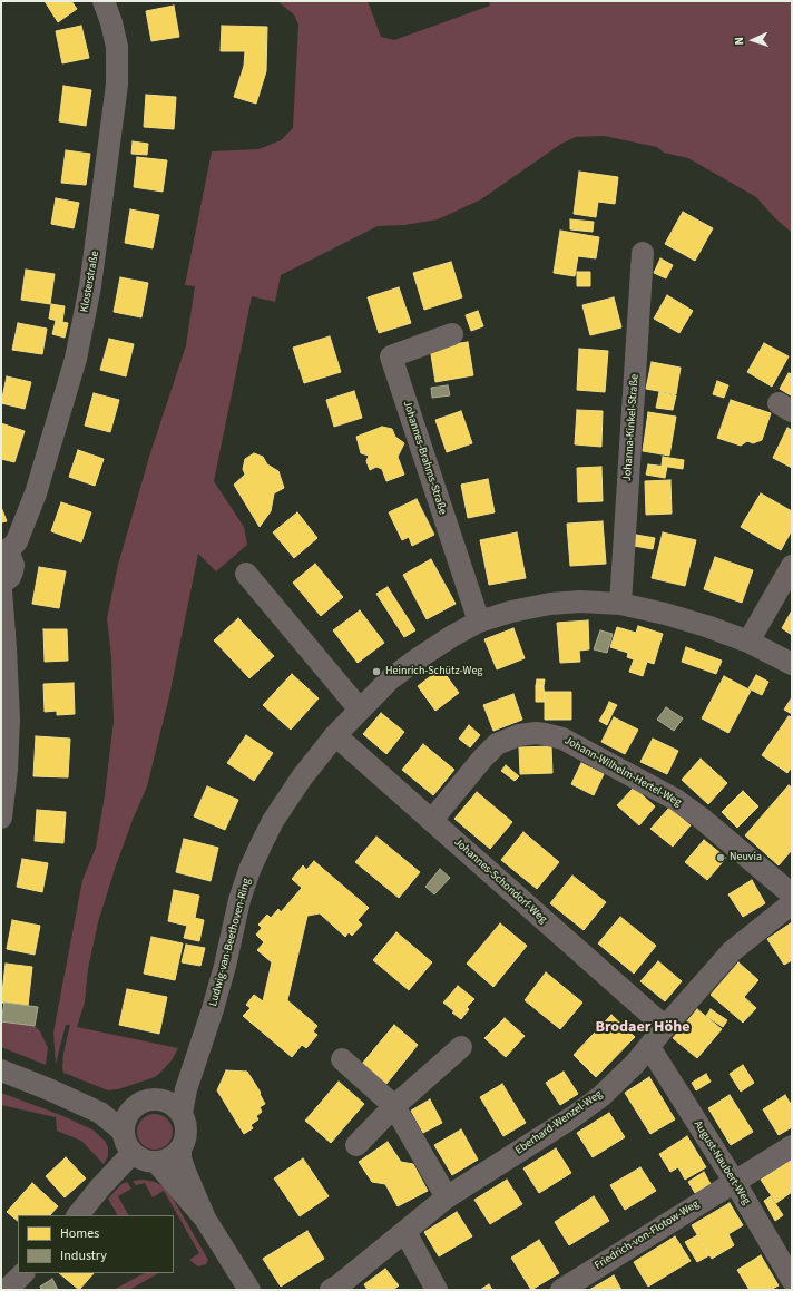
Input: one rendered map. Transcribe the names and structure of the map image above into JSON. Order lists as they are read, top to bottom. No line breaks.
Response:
{"streets":{"street":["Klosterstraße","Johanna-Kinkel-Straße","Johannes-Brahms-Straße","Johann-Wilhelm-Hertel-Weg","Johannes-Schondorf-Weg","Ludwig-van-Beethoven-Ring","Eberhard-Wenzel-Weg","August-Naubert-Weg","Friedrich-von-Flotow-Weg"]},"crossings":[["Johanna-Kinkel-Straße","Ludwig-van-Beethoven-Ring"],["Johannes-Brahms-Straße","Ludwig-van-Beethoven-Ring"],["Johann-Wilhelm-Hertel-Weg","Johannes-Schondorf-Weg"],["Johannes-Schondorf-Weg","Ludwig-van-Beethoven-Ring"],["Johannes-Schondorf-Weg","Eberhard-Wenzel-Weg"],["Eberhard-Wenzel-Weg","August-Naubert-Weg"],["August-Naubert-Weg","Friedrich-von-Flotow-Weg"]],"districts":["Brodaer Höhe"],"places":["Heinrich-Schütz-Weg","Neuvia"],"legend":["Homes","Industry"],"north":"left"}
